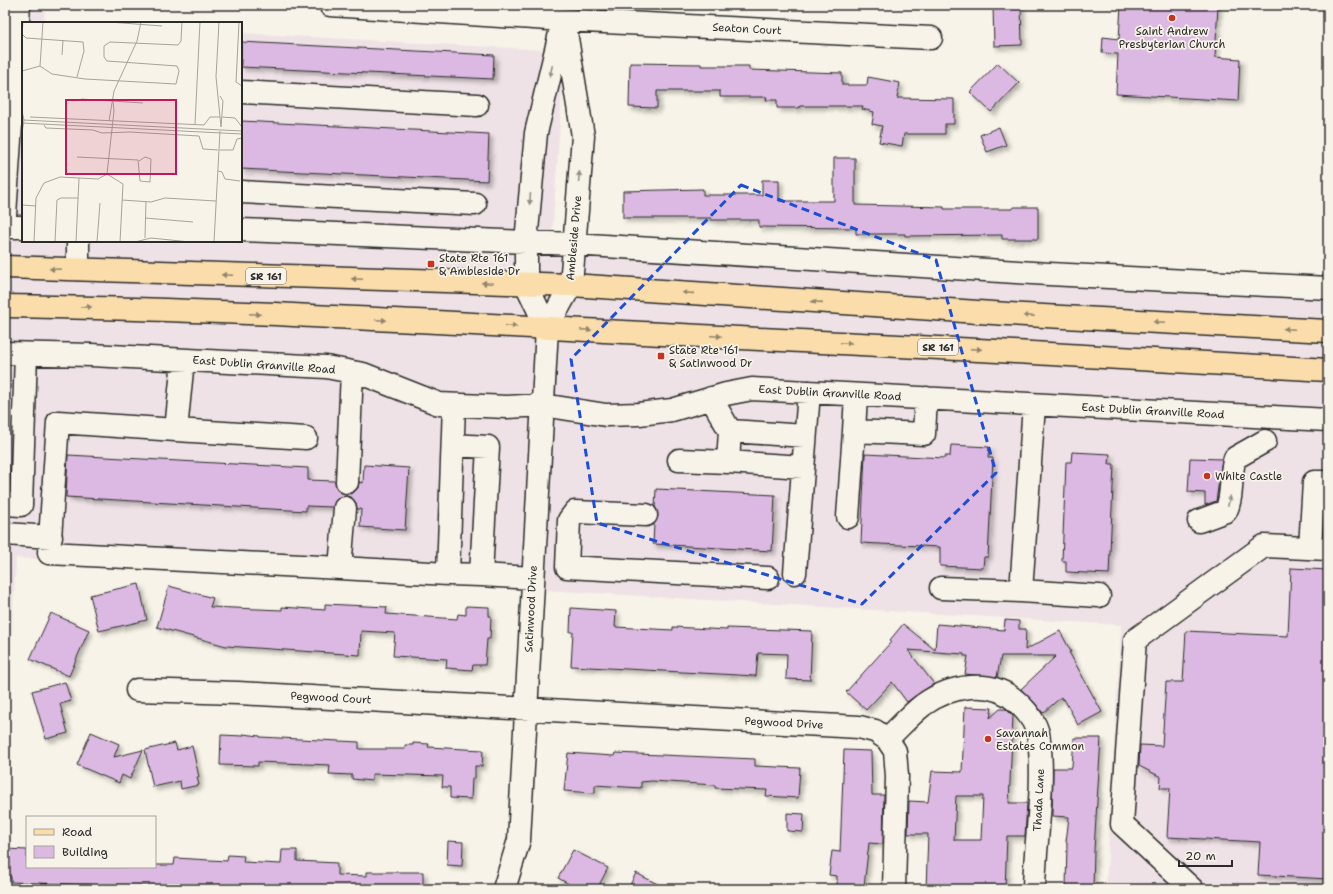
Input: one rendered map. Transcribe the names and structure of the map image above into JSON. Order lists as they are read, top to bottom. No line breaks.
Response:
{"streets":{"main road":["SR 161"],"street":["Seaton Court","Ambleside Drive","East Dublin Granville Road","Satinwood Drive","Pegwood Court","Pegwood Drive","Thada Lane"]},"crossings":[["Seaton Court","Ambleside Drive"],["Ambleside Drive","SR 161"],["Ambleside Drive","Satinwood Drive"],["SR 161","Satinwood Drive"],["East Dublin Granville Road","Satinwood Drive"],["Satinwood Drive","Pegwood Court"],["Satinwood Drive","Pegwood Drive"],["Pegwood Court","Pegwood Drive"],["Pegwood Drive","Thada Lane"]],"places":{"other":["Saint Andrew Presbyterian Church","White Castle","Savannah Estates Common"],"transit":["State Rte 161 & Ambleside Dr","State Rte 161 & Satinwood Dr"]},"legend":["Road","Building"],"scale_bar":"20 m"}
